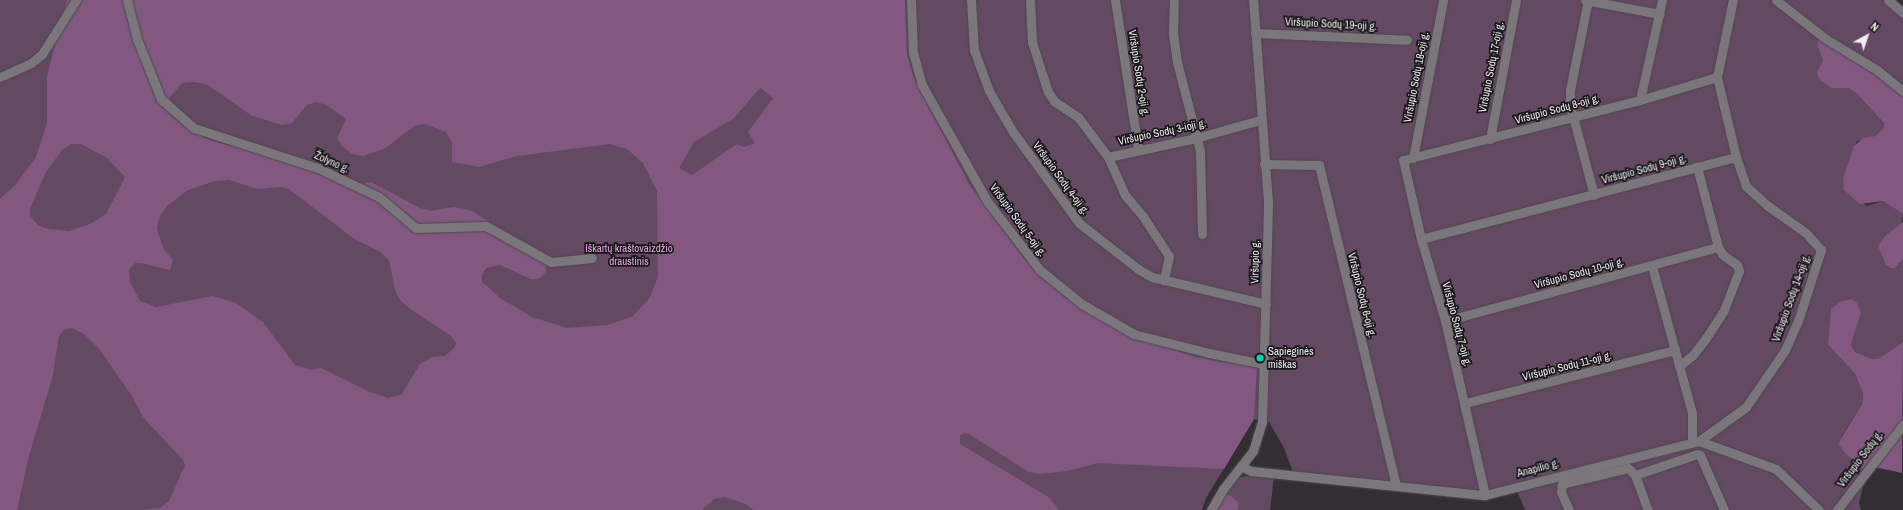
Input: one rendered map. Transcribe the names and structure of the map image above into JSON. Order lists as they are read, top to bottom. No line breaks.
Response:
{"streets":{"street":["Viršupio Sodų 19-oji g.","Viršupio Sodų 17-oji g.","Viršupio Sodų 2-oji g.","Viršupio Sodų 18-oji g.","Viršupio Sodų 8-oji g.","Viršupio Sodų 3-ioji g.","Žolyno g.","Viršupio Sodų 9-oji g.","Viršupio Sodų 4-oji g.","Viršupio Sodų 5-oji g.","Viršupio g.","Viršupio Sodų 10-oji g.","Viršupio Sodų 6-oji g.","Viršupio Sodų 14-oji g.","Viršupio Sodų 7-oji g.","Viršupio Sodų 11-oji g.","Viršupio Sodų g.","Anapilio g."]},"crossings":[["Viršupio Sodų 19-oji g.","Viršupio g."],["Viršupio Sodų 17-oji g.","Viršupio Sodų 8-oji g."],["Viršupio Sodų 2-oji g.","Viršupio Sodų 3-ioji g."],["Viršupio Sodų 18-oji g.","Viršupio Sodų 8-oji g."],["Viršupio Sodų 8-oji g.","Viršupio Sodų 14-oji g."],["Viršupio Sodų 8-oji g.","Viršupio Sodų 7-oji g."],["Viršupio Sodų 3-ioji g.","Viršupio g."],["Viršupio Sodų 9-oji g.","Viršupio Sodų 10-oji g."],["Viršupio Sodų 9-oji g.","Viršupio Sodų 7-oji g."],["Viršupio Sodų 4-oji g.","Viršupio g."],["Viršupio Sodų 5-oji g.","Viršupio g."],["Viršupio g.","Viršupio Sodų 6-oji g."],["Viršupio g.","Anapilio g."],["Viršupio Sodų 10-oji g.","Viršupio Sodų 7-oji g."],["Viršupio Sodų 6-oji g.","Anapilio g."],["Viršupio Sodų 14-oji g.","Anapilio g."],["Viršupio Sodų 7-oji g.","Viršupio Sodų 11-oji g."],["Viršupio Sodų 7-oji g.","Anapilio g."]],"parks":["Iškartų kraštovaizdžio draustinis"],"places":["Sapieginės miškas"],"north":"top right"}
